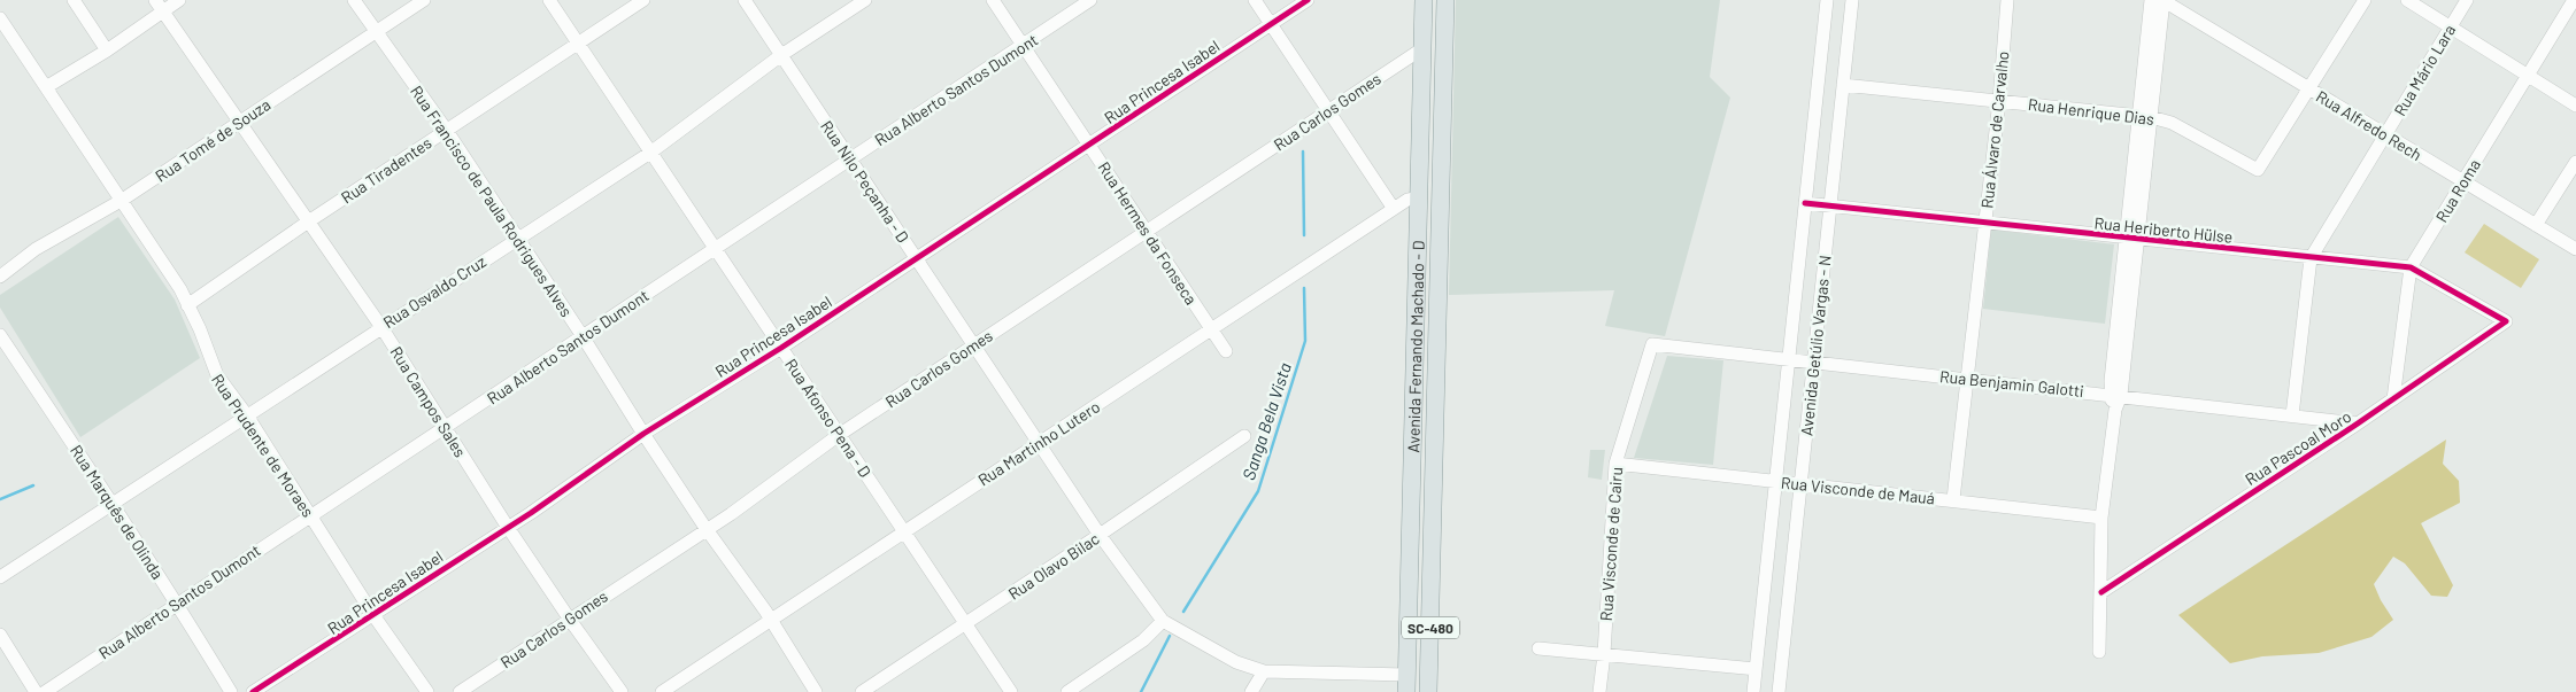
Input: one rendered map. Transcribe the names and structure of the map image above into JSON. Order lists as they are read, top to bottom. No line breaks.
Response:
{"streets":{"main road":["Avenida Fernando Machado - D","SC-480"],"street":["Rua Mário Lara","Rua Princesa Isabel","Rua Alberto Santos Dumont","Rua Carlos Gomes","Rua Henrique Dias","Rua Alfredo Rech","Rua Álvaro de Carvalho","Rua Tomé de Souza","Rua Tiradentes","Rua Nilo Peçanha - D","Rua Roma","Rua Francisco de Paula Rodrigues Alves","Rua Heriberto Hülse","Rua Hermes da Fonseca","Rua Osvaldo Cruz","Avenida Getúlio Vargas - N","Rua Benjamin Galotti","Rua Campos Sales","Rua Afonso Pena - D","Rua Martinho Lutero","Rua Prudente de Moraes","Rua Pascoal Moro","Rua Visconde de Mauá","Rua Marquês de Olinda","Rua Visconde de Cairu","Rua Olavo Bilac"]},"crossings":[["Rua Mário Lara","Rua Alfredo Rech"],["Rua Mário Lara","Rua Heriberto Hülse"],["Rua Princesa Isabel","Rua Nilo Peçanha - D"],["Rua Princesa Isabel","Rua Francisco de Paula Rodrigues Alves"],["Rua Princesa Isabel","Rua Hermes da Fonseca"],["Rua Princesa Isabel","Rua Campos Sales"],["Rua Princesa Isabel","Rua Afonso Pena - D"],["Rua Princesa Isabel","Rua Prudente de Moraes"],["Rua Alberto Santos Dumont","Rua Nilo Peçanha - D"],["Rua Alberto Santos Dumont","Rua Francisco de Paula Rodrigues Alves"],["Rua Alberto Santos Dumont","Rua Hermes da Fonseca"],["Rua Alberto Santos Dumont","Rua Campos Sales"],["Rua Alberto Santos Dumont","Rua Afonso Pena - D"],["Rua Alberto Santos Dumont","Rua Prudente de Moraes"],["Rua Alberto Santos Dumont","Rua Marquês de Olinda"],["Rua Carlos Gomes","Rua Nilo Peçanha - D"],["Rua Carlos Gomes","Rua Francisco de Paula Rodrigues Alves"],["Rua Carlos Gomes","Rua Hermes da Fonseca"],["Rua Carlos Gomes","Avenida Fernando Machado - D"],["Rua Carlos Gomes","Rua Campos Sales"],["Rua Carlos Gomes","Rua Afonso Pena - D"],["Rua Henrique Dias","Rua Alfredo Rech"],["Rua Henrique Dias","Rua Álvaro de Carvalho"],["Rua Henrique Dias","Avenida Getúlio Vargas - N"],["Rua Alfredo Rech","Rua Roma"],["Rua Álvaro de Carvalho","Rua Heriberto Hülse"],["Rua Álvaro de Carvalho","Rua Benjamin Galotti"],["Rua Álvaro de Carvalho","Rua Visconde de Mauá"],["Rua Tomé de Souza","Rua Francisco de Paula Rodrigues Alves"],["Rua Tomé de Souza","Rua Campos Sales"],["Rua Tomé de Souza","Rua Prudente de Moraes"],["Rua Tiradentes","Rua Francisco de Paula Rodrigues Alves"],["Rua Tiradentes","Rua Campos Sales"],["Rua Tiradentes","Rua Afonso Pena - D"],["Rua Tiradentes","Rua Prudente de Moraes"],["Rua Nilo Peçanha - D","Rua Osvaldo Cruz"],["Rua Nilo Peçanha - D","Rua Martinho Lutero"],["Rua Nilo Peçanha - D","Rua Olavo Bilac"],["Rua Roma","Rua Heriberto Hülse"],["Rua Roma","Rua Pascoal Moro"],["Rua Francisco de Paula Rodrigues Alves","Rua Osvaldo Cruz"],["Rua Francisco de Paula Rodrigues Alves","Rua Martinho Lutero"],["Rua Heriberto Hülse","Avenida Getúlio Vargas - N"],["Rua Heriberto Hülse","Rua Pascoal Moro"],["Rua Hermes da Fonseca","Rua Martinho Lutero"],["Rua Osvaldo Cruz","Rua Campos Sales"],["Rua Osvaldo Cruz","Rua Afonso Pena - D"],["Rua Osvaldo Cruz","Rua Prudente de Moraes"],["Rua Osvaldo Cruz","Rua Marquês de Olinda"],["Avenida Fernando Machado - D","Rua Martinho Lutero"],["Avenida Getúlio Vargas - N","Rua Benjamin Galotti"],["Avenida Getúlio Vargas - N","Rua Visconde de Mauá"],["Rua Benjamin Galotti","Rua Pascoal Moro"],["Rua Benjamin Galotti","Rua Visconde de Cairu"],["Rua Afonso Pena - D","Rua Martinho Lutero"],["Rua Afonso Pena - D","Rua Olavo Bilac"],["Rua Visconde de Mauá","Rua Visconde de Cairu"]],"water":["Sanga Bela Vista"]}
